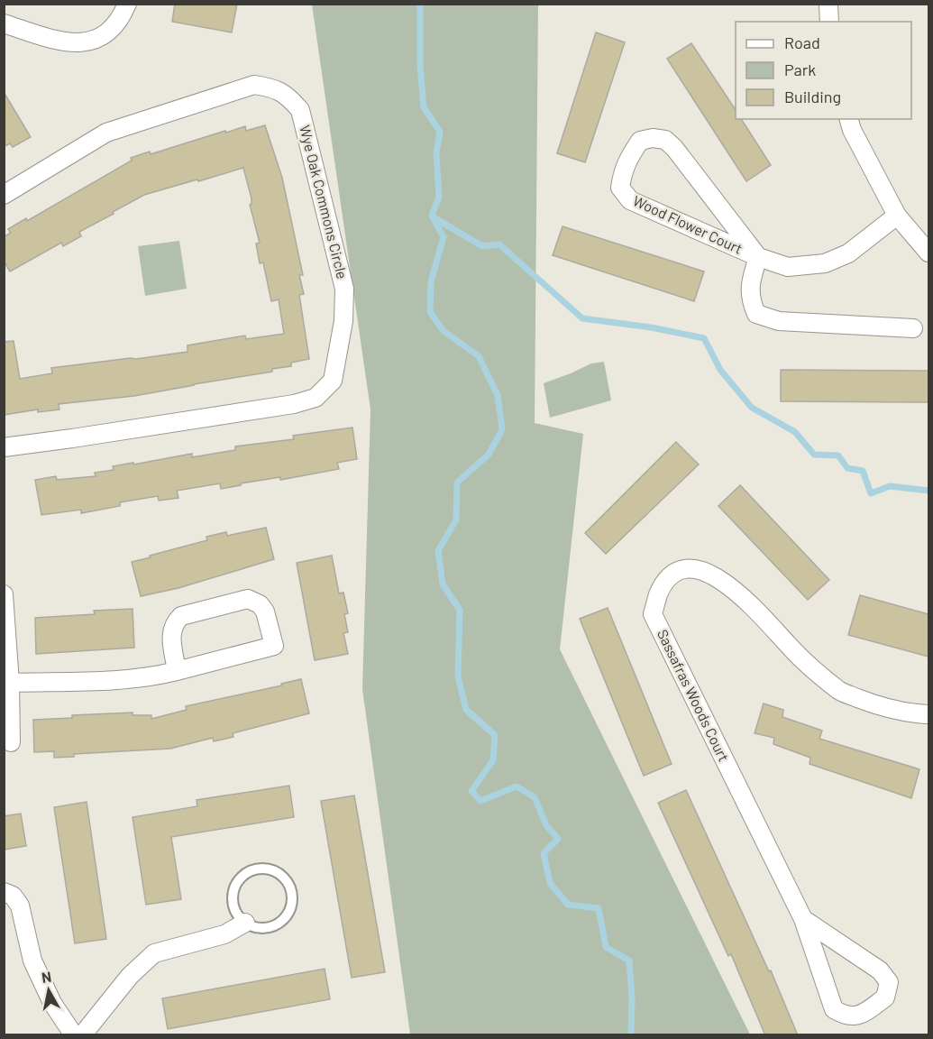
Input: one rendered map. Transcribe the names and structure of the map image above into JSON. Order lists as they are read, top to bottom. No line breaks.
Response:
{"streets":{"street":["Wye Oak Commons Circle","Wood Flower Court","Sassafras Woods Court"]},"legend":["Road","Park","Building"],"north":"top"}
